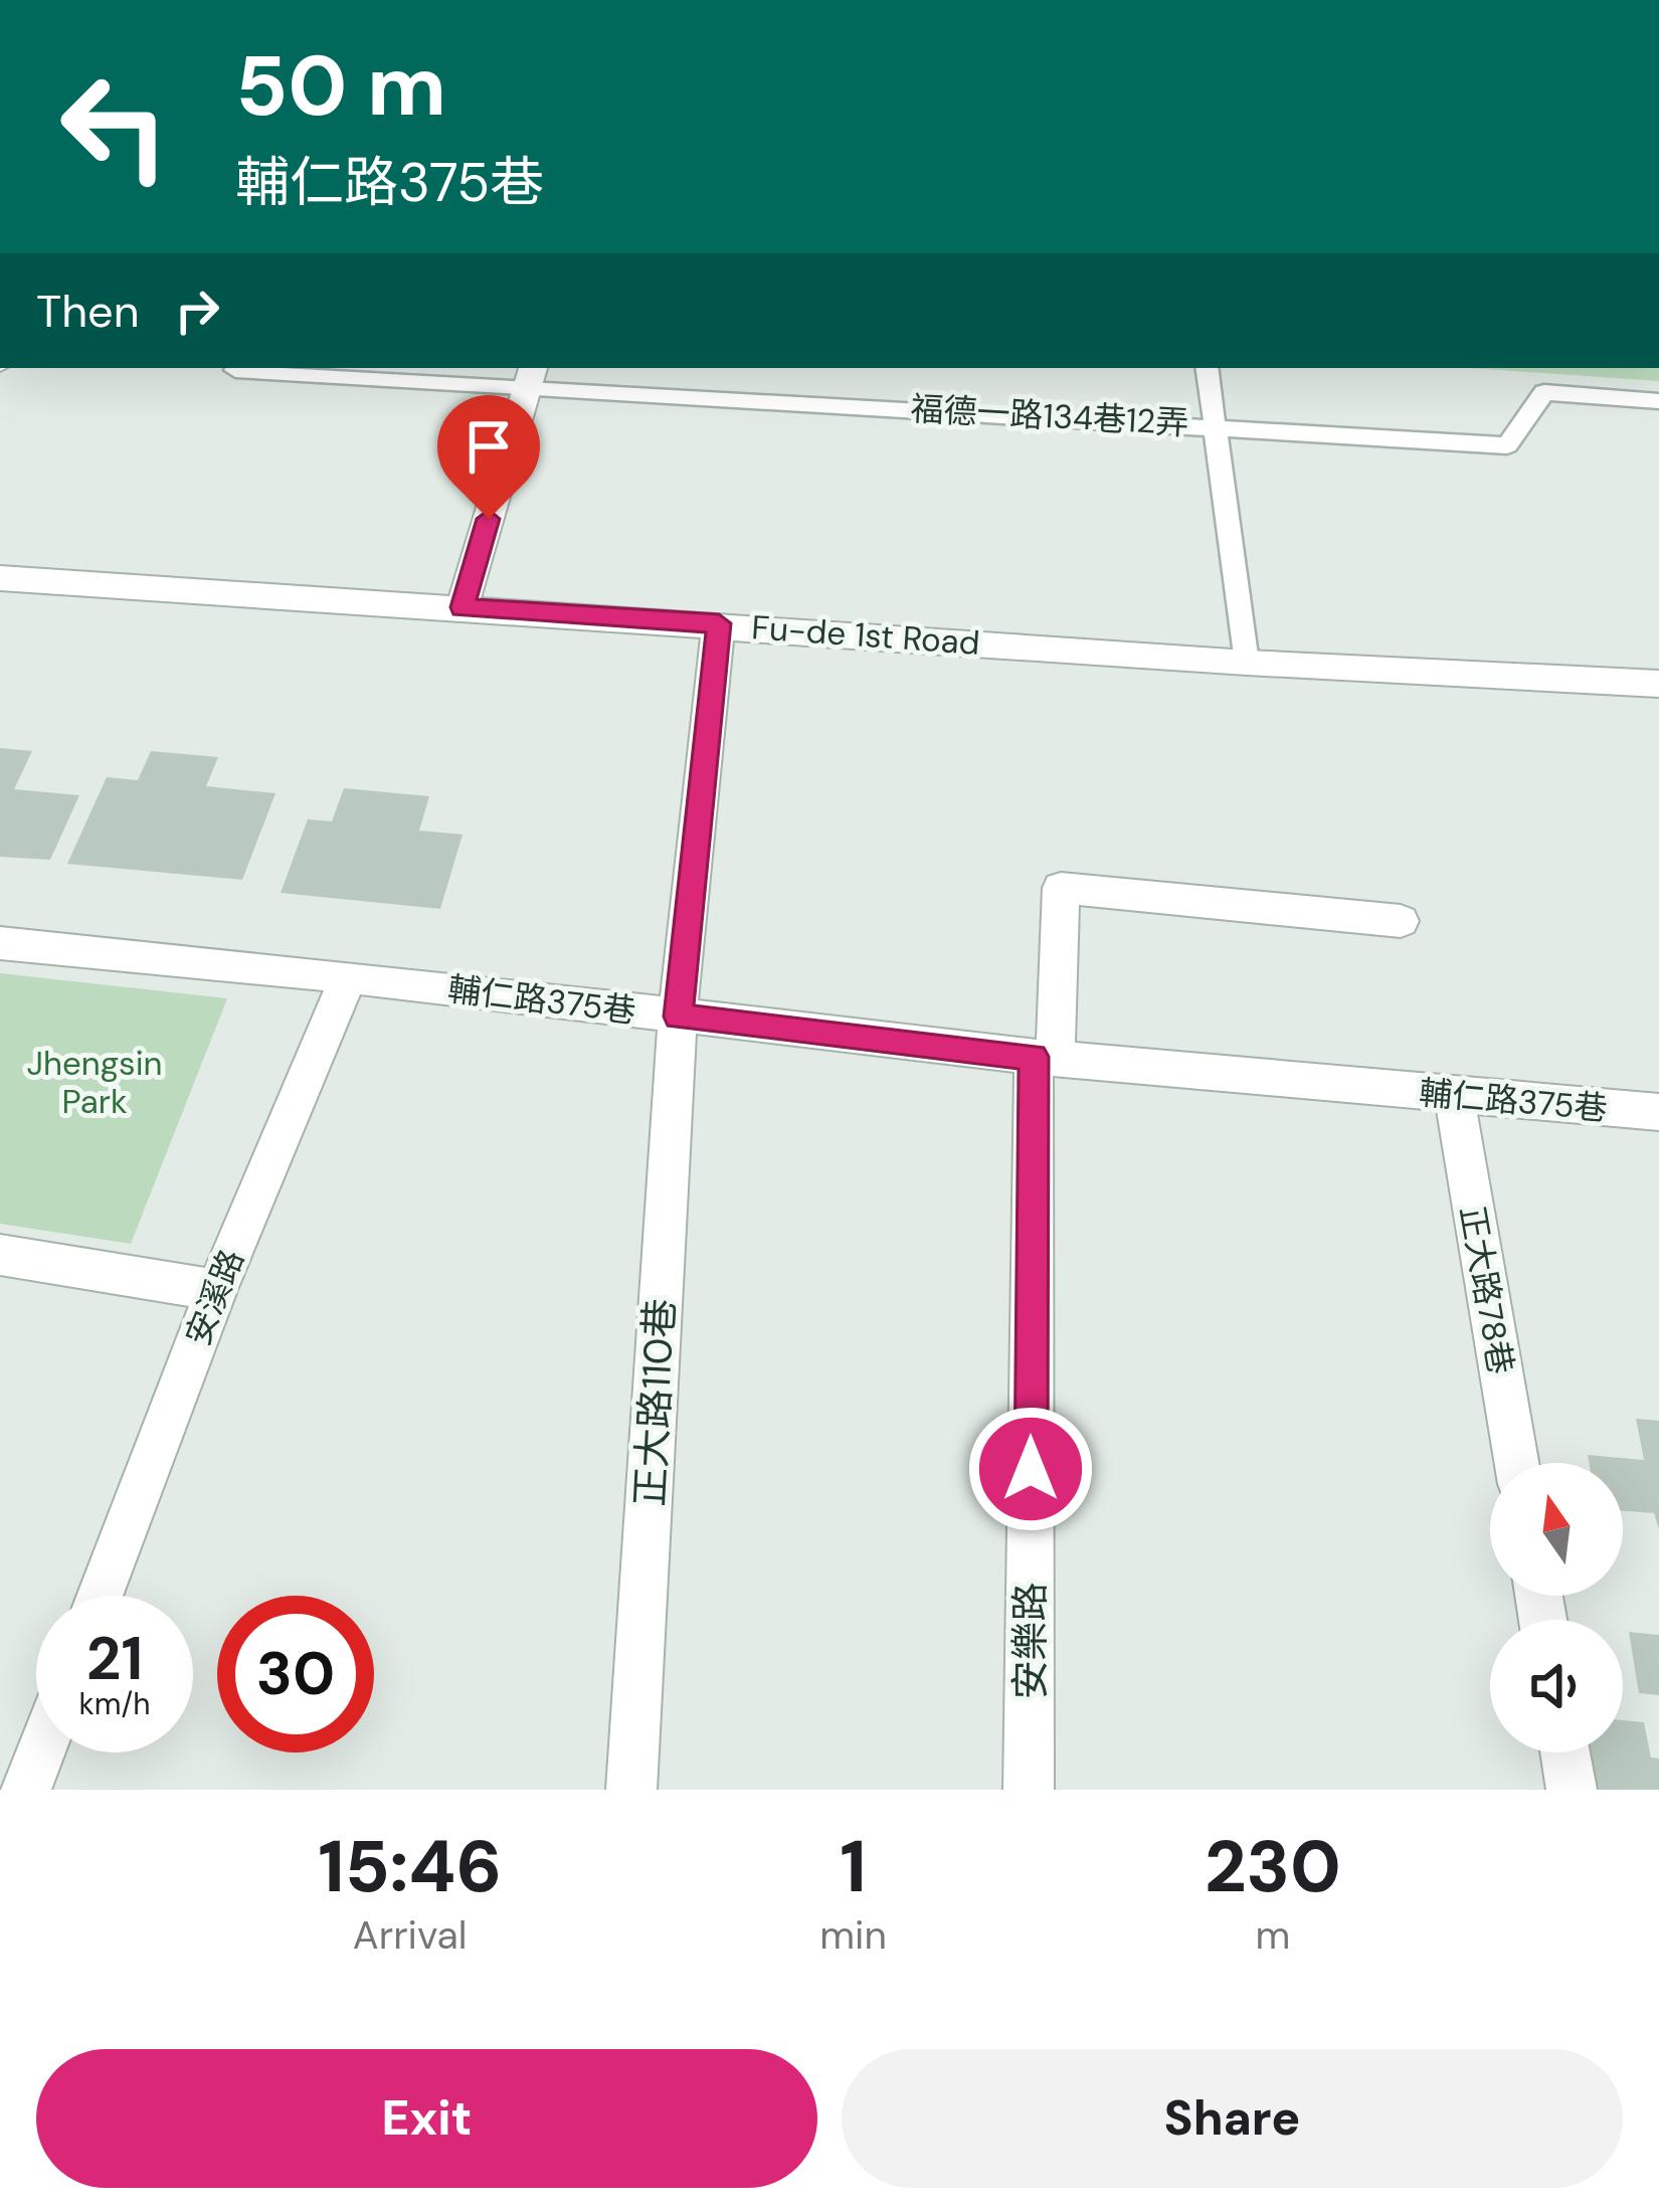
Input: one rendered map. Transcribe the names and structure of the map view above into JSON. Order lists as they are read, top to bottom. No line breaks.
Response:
{"streets":{"street":["Fu-de 1st Road","輔仁路375巷","正大路78巷","安溪路","正大路110巷","安樂路"],"lane":["福德一路134巷12弄"]},"crossings":[["Fu-de 1st Road","正大路110巷"],["輔仁路375巷","正大路78巷"],["輔仁路375巷","安溪路"],["輔仁路375巷","正大路110巷"],["輔仁路375巷","安樂路"]],"parks":["Jhengsin Park"],"north":"top","page":{"turn":["50 m","輔仁路375巷"],"then":"Then","speed":"21 km/h","limit":"30","eta":["15:46","Arrival","1","min","230","m"],"buttons":["Exit","Share"]}}
